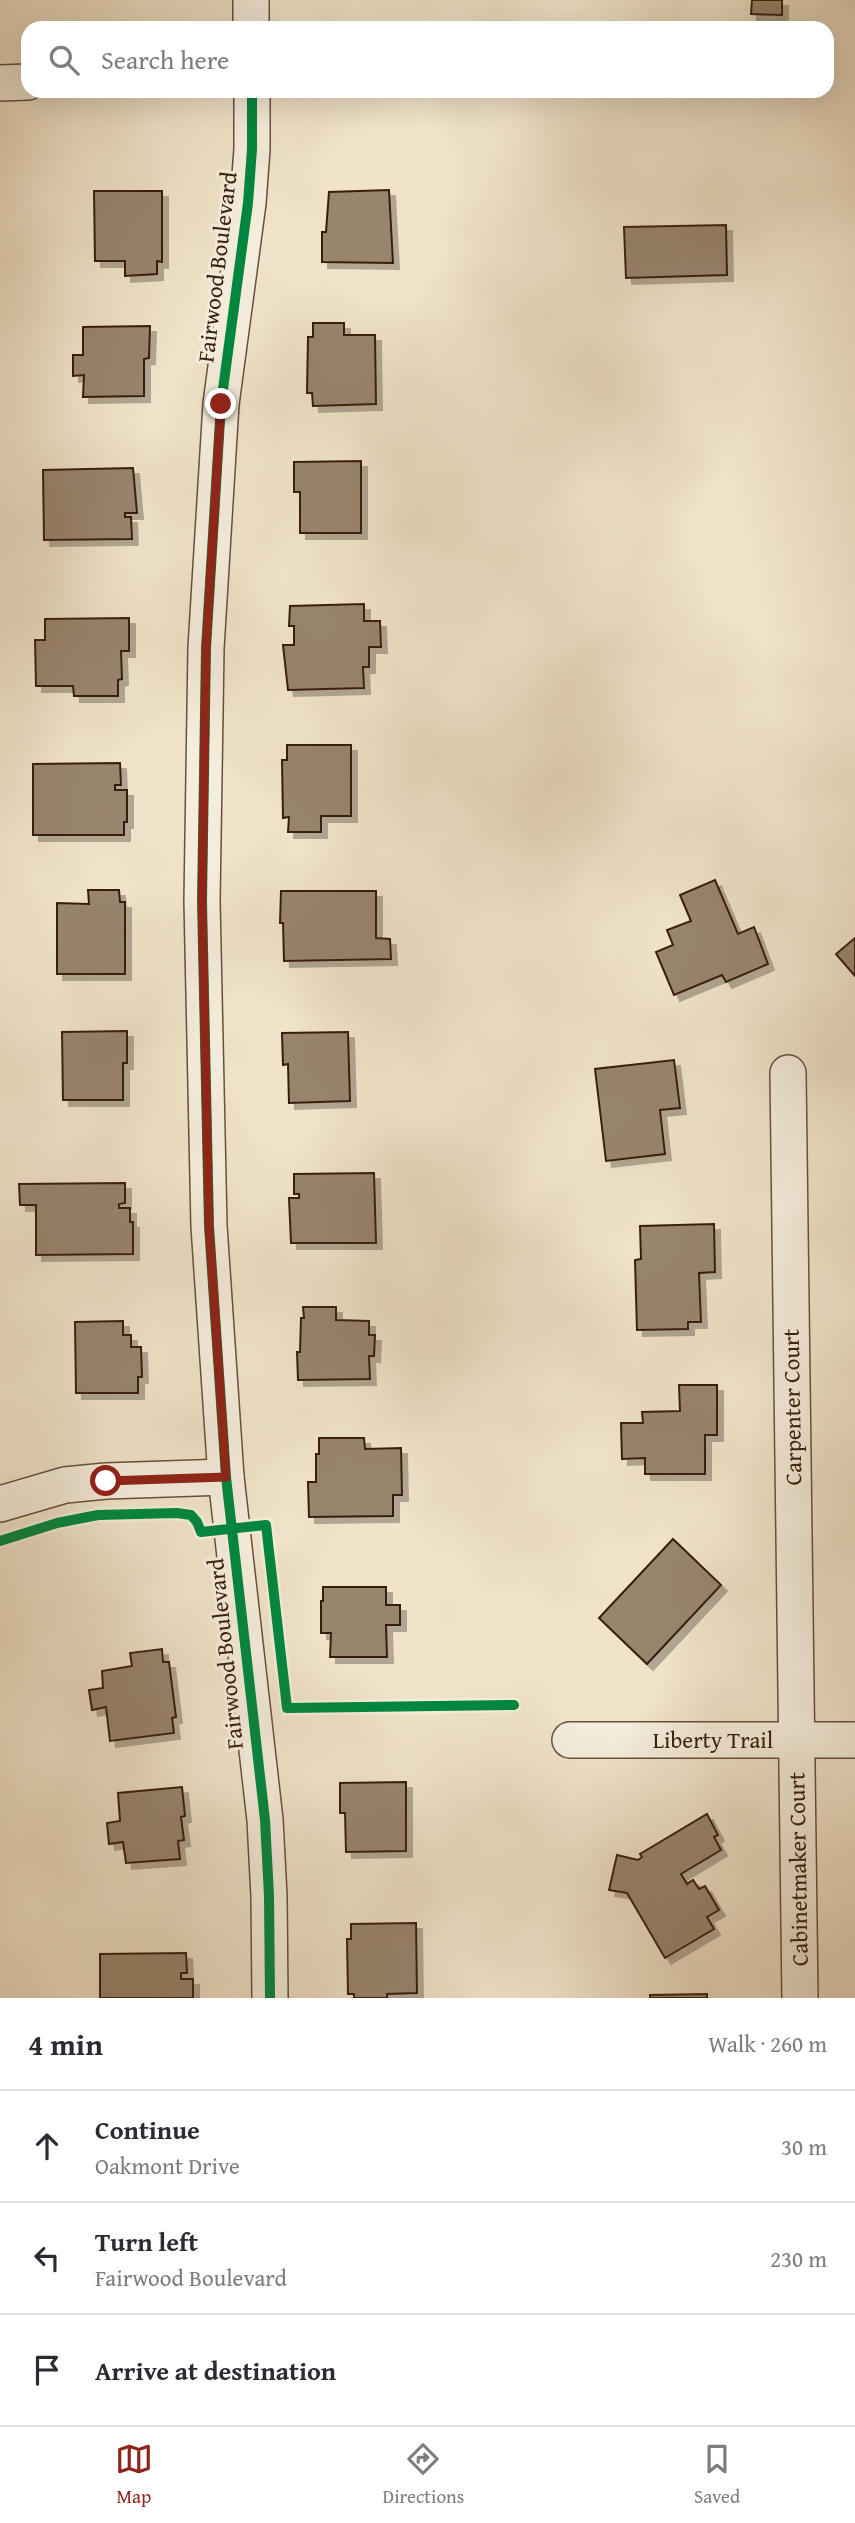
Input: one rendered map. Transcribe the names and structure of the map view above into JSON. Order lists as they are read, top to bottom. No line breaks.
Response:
{"streets":{"street":["Fairwood Boulevard","Carpenter Court","Liberty Trail","Cabinetmaker Court"]},"crossings":[["Carpenter Court","Liberty Trail"],["Carpenter Court","Cabinetmaker Court"],["Liberty Trail","Cabinetmaker Court"]],"page":{"search":"Search here","heading":["4 min","Walk · 260 m"],"list":[["Continue","Oakmont Drive","30 m"],["Turn left","Fairwood Boulevard","230 m"],"Arrive at destination"],"nav":["Map","Directions","Saved"]}}
